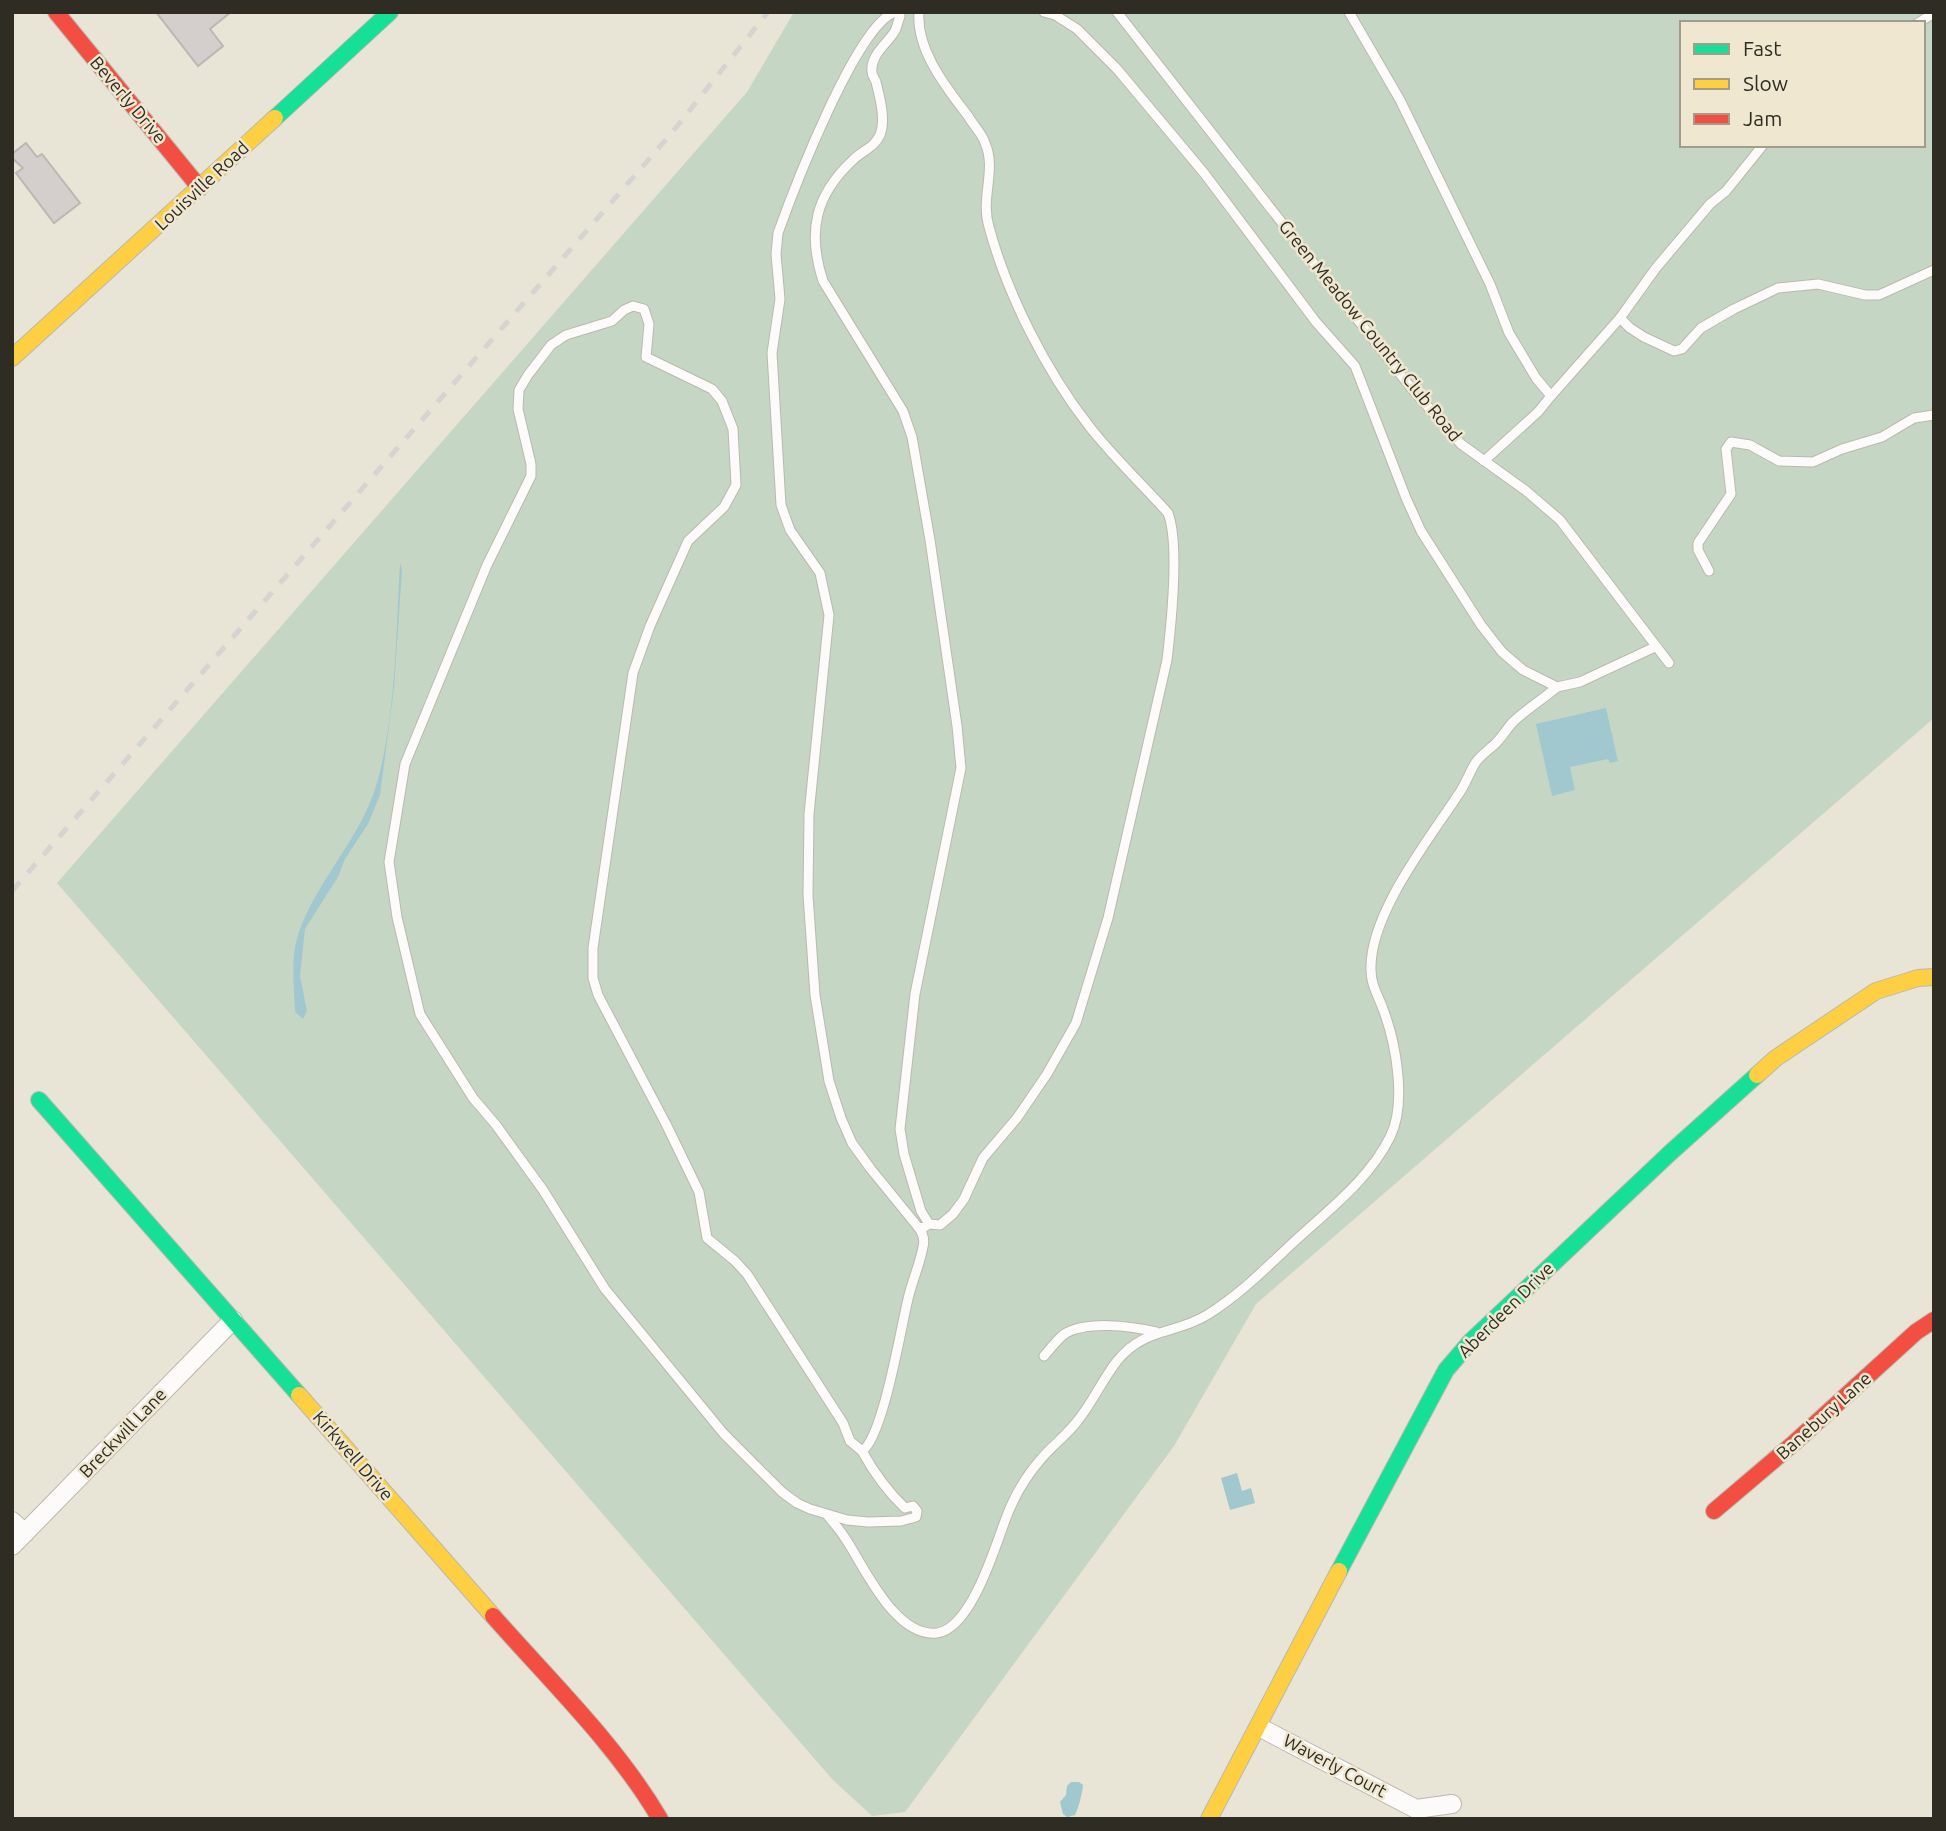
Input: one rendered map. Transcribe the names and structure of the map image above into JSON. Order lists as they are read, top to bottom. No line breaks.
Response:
{"streets":{"street":["Beverly Drive","Louisville Road","Aberdeen Drive","Banebury Lane","Breckwill Lane","Kirkwell Drive","Waverly Court"],"lane":["Green Meadow Country Club Road"]},"crossings":[["Beverly Drive","Louisville Road"],["Aberdeen Drive","Waverly Court"],["Breckwill Lane","Kirkwell Drive"]],"legend":["Fast","Slow","Jam"]}
